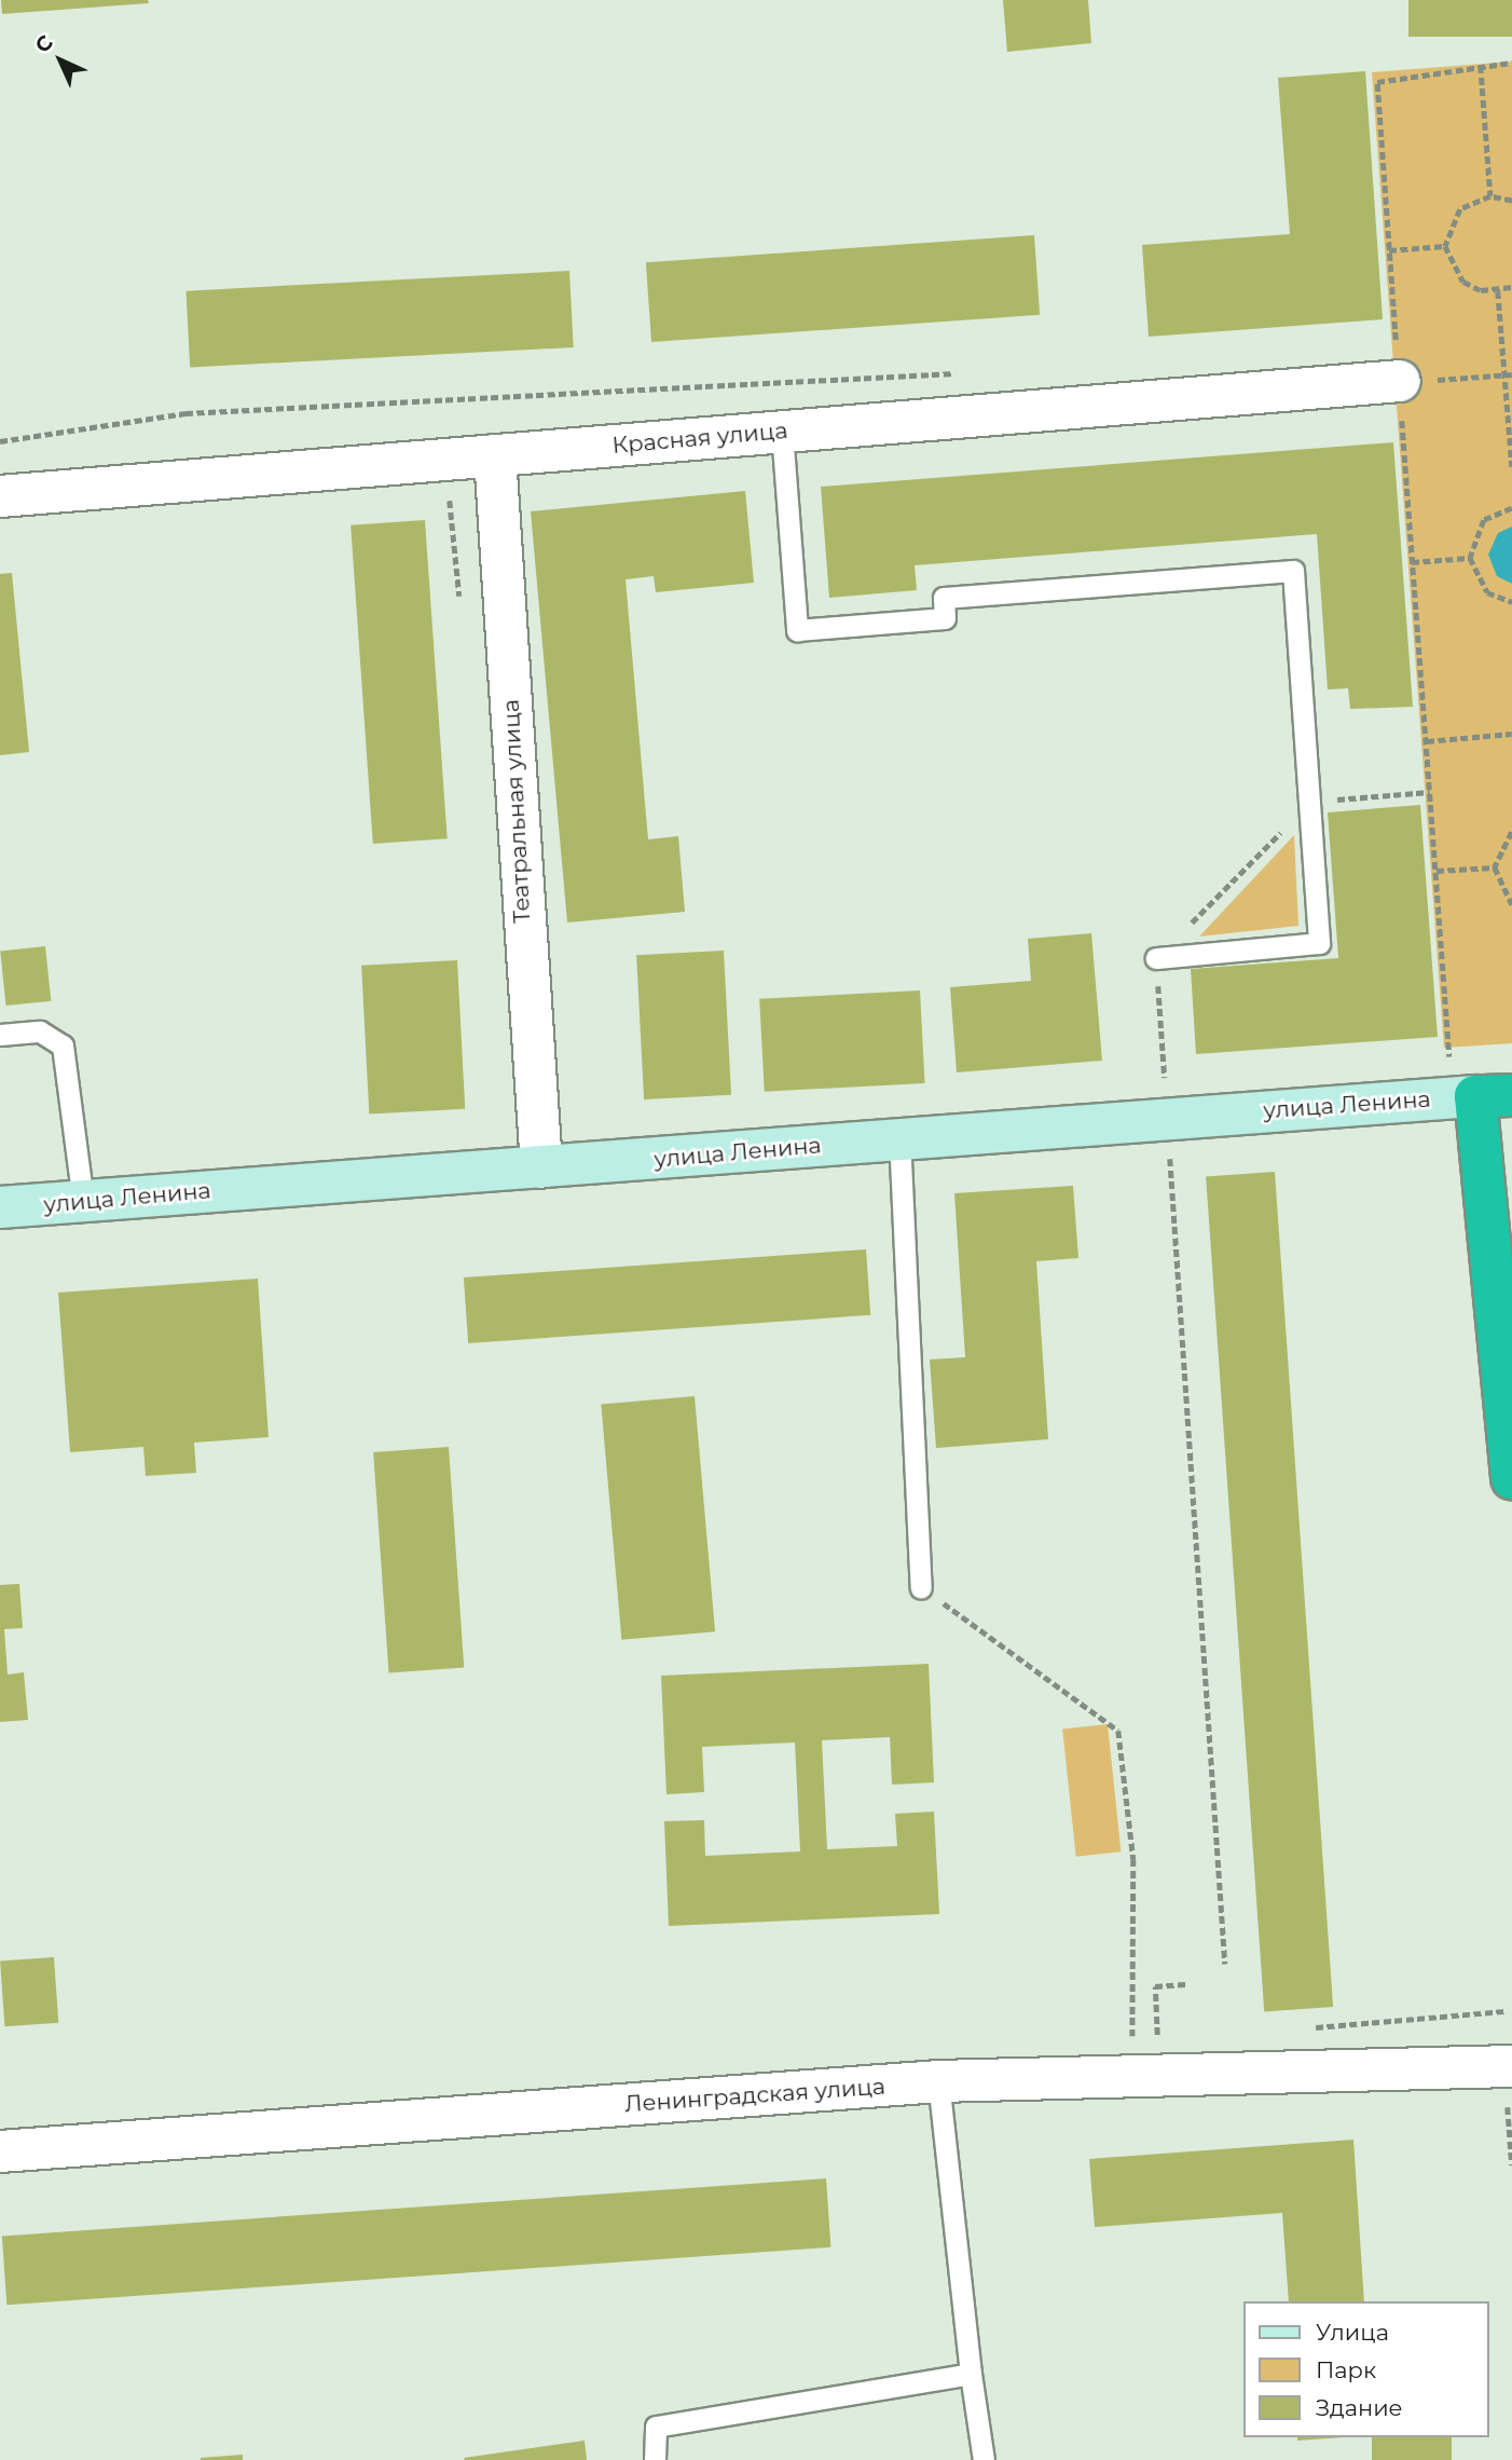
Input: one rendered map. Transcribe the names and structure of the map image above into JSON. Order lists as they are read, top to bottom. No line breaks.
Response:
{"streets":{"street":["Красная улица","Театральная улица","улица Ленина","Ленинградская улица"]},"crossings":[["Красная улица","Театральная улица"],["Театральная улица","улица Ленина"]],"legend":["Улица","Парк","Здание"],"north":"top left"}
